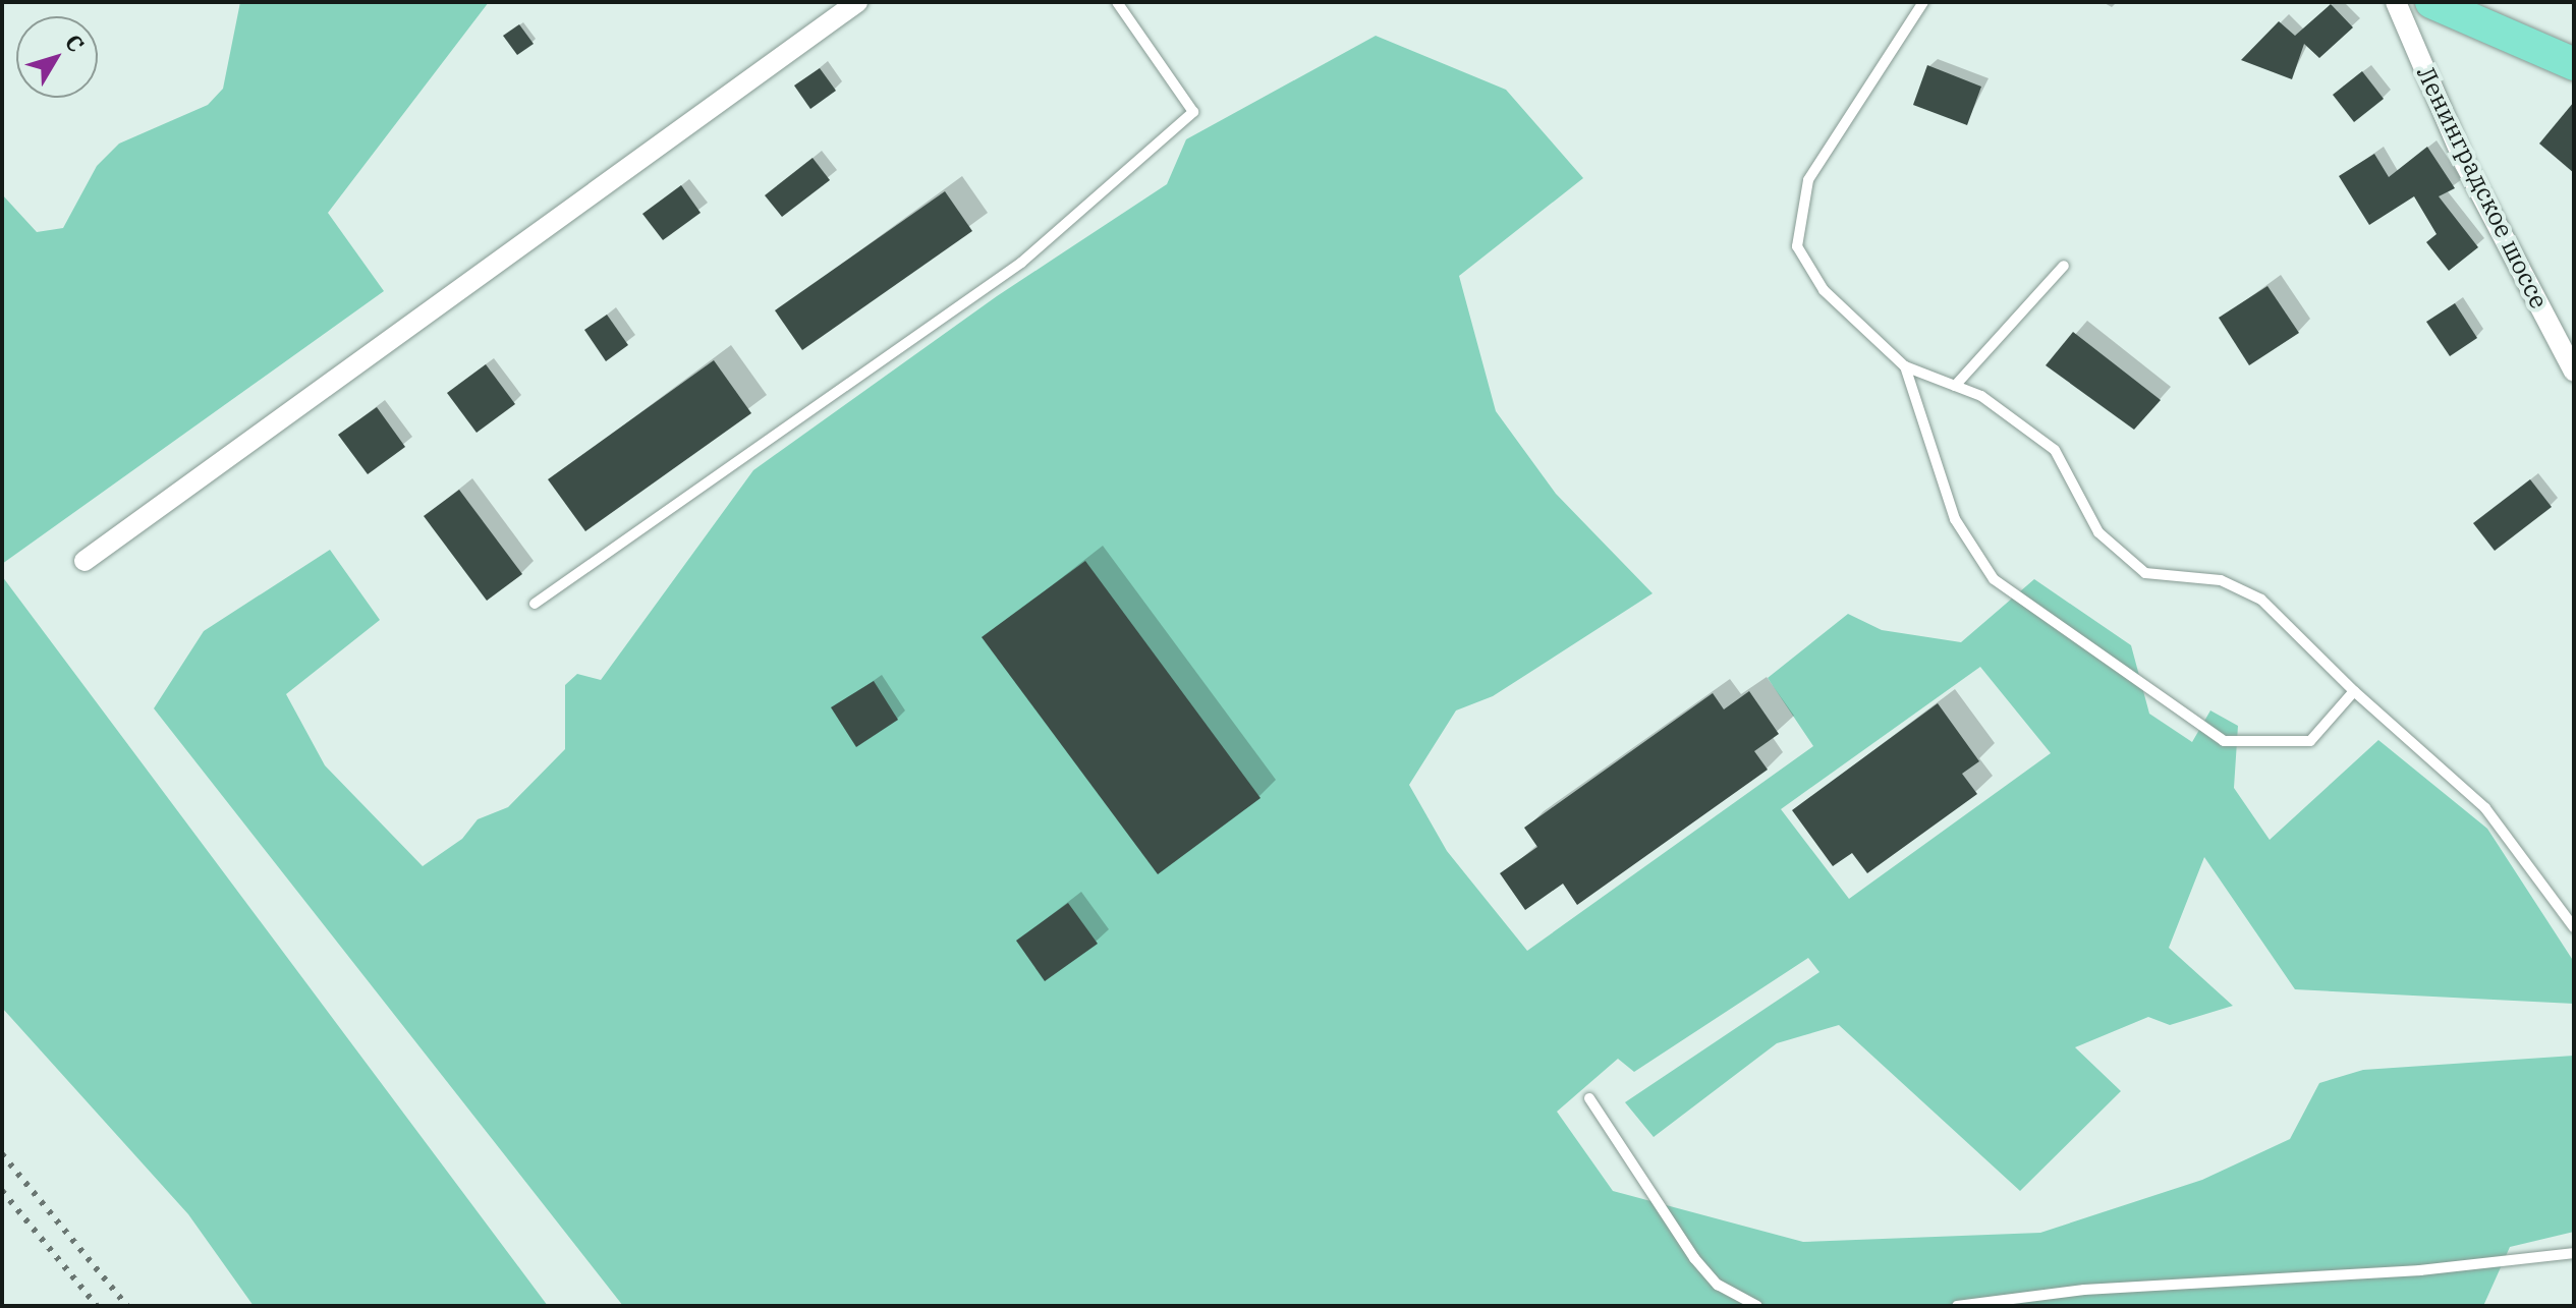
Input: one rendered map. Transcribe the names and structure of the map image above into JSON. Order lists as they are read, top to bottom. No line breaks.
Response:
{"streets":{"street":["Ленинградское шоссе"]},"north":"top right"}
